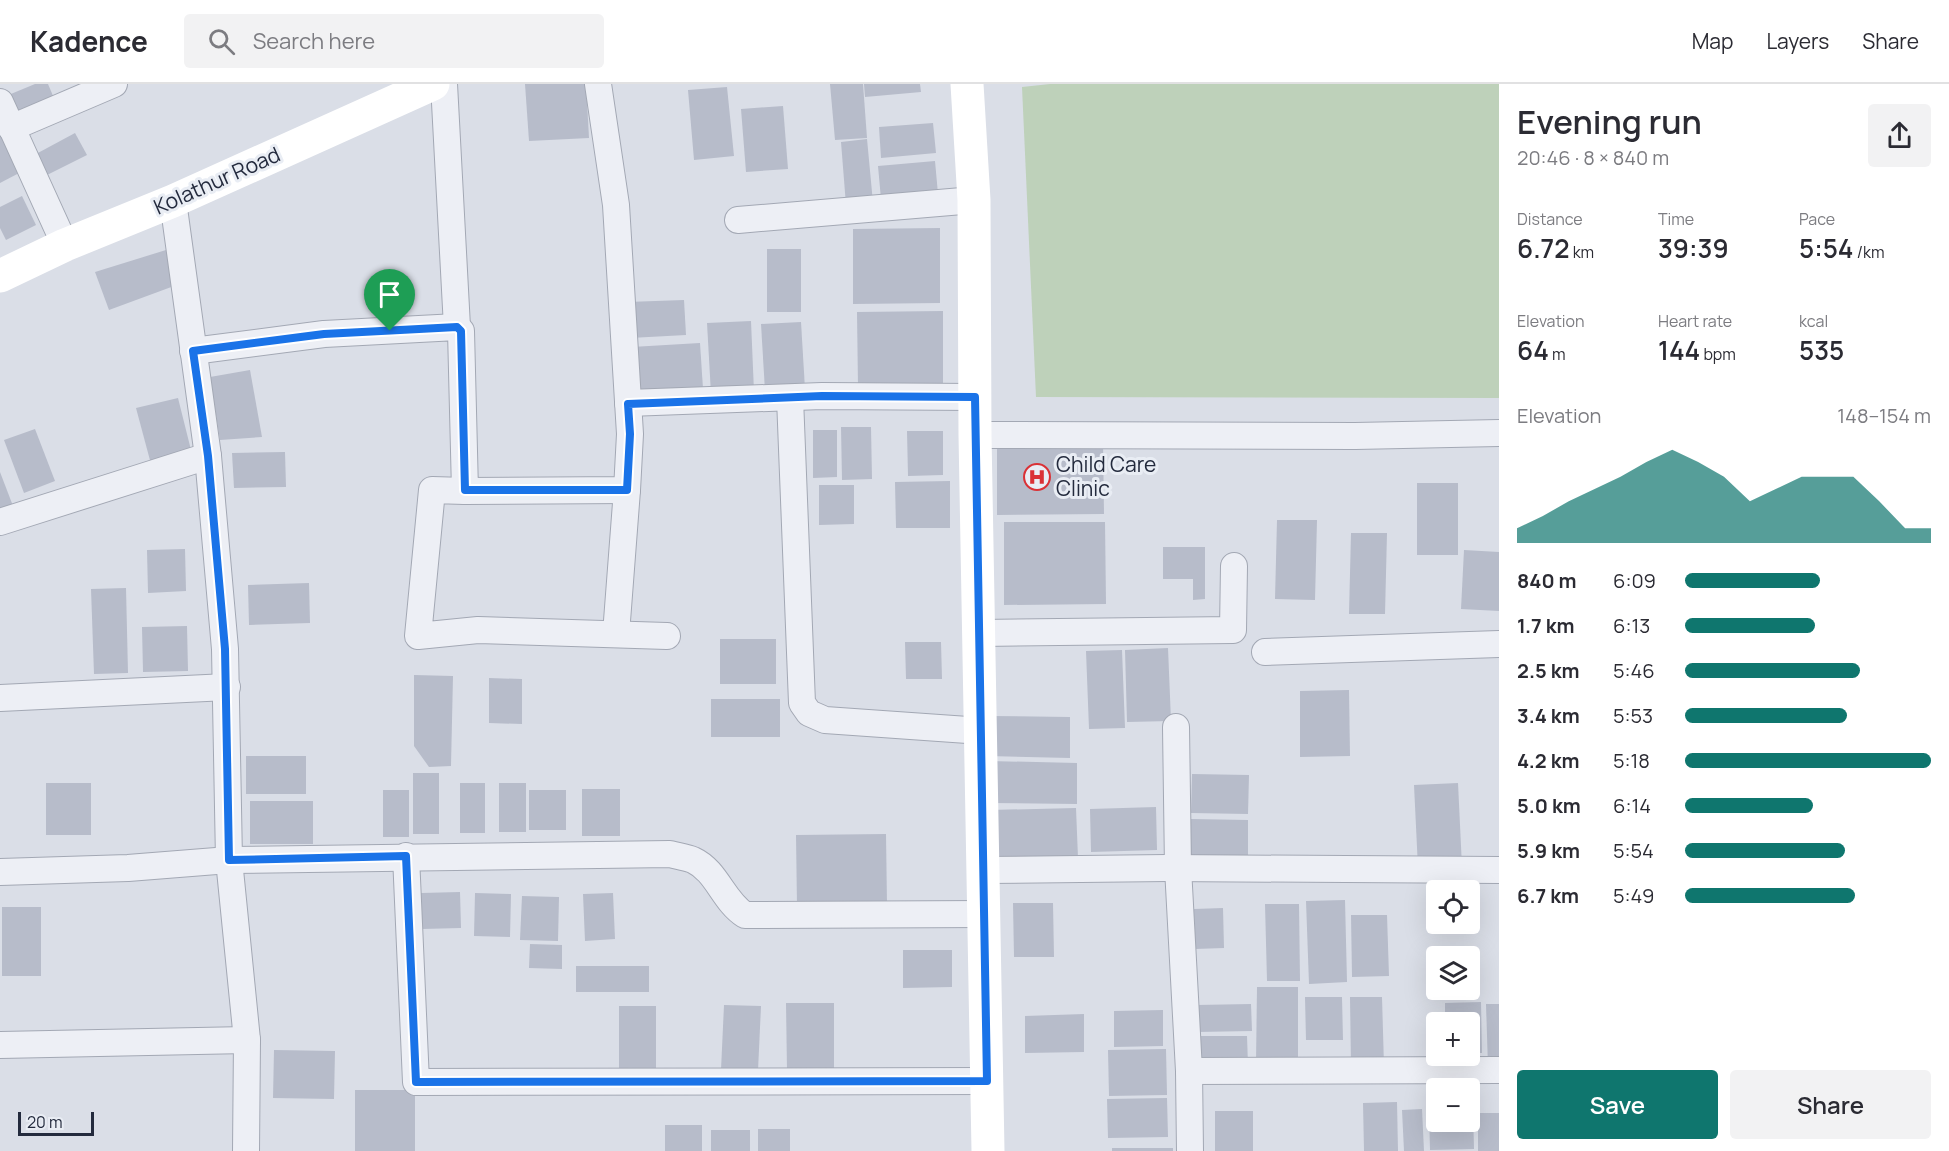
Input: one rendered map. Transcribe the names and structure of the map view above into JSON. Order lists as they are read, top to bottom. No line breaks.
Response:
{"streets":{"main road":["Kolathur Road"]},"places":{"hospital":["Child Care Clinic"]},"scale_bar":"20 m","page":{"header":"Kadence","search":"Search here","nav":["Map","Layers","Share"],"heading":["Evening run","20:46 · 8 × 840 m"],"stats":[["Distance","6.72 km"],["Time","39:39"],["Pace","5:54 /km"],["Elevation","64 m"],["Heart rate","144 bpm"],["kcal","535"]],"chart":["Elevation","148–154 m"],"list":[{"name":"840 m","note":"6:09"},{"name":"1.7 km","note":"6:13"},{"name":"2.5 km","note":"5:46"},{"name":"3.4 km","note":"5:53"},{"name":"4.2 km","note":"5:18"},{"name":"5.0 km","note":"6:14"},{"name":"5.9 km","note":"5:54"},{"name":"6.7 km","note":"5:49"}],"map_buttons":["+","−"],"buttons":["Save","Share"],"scale":"20 m"}}
